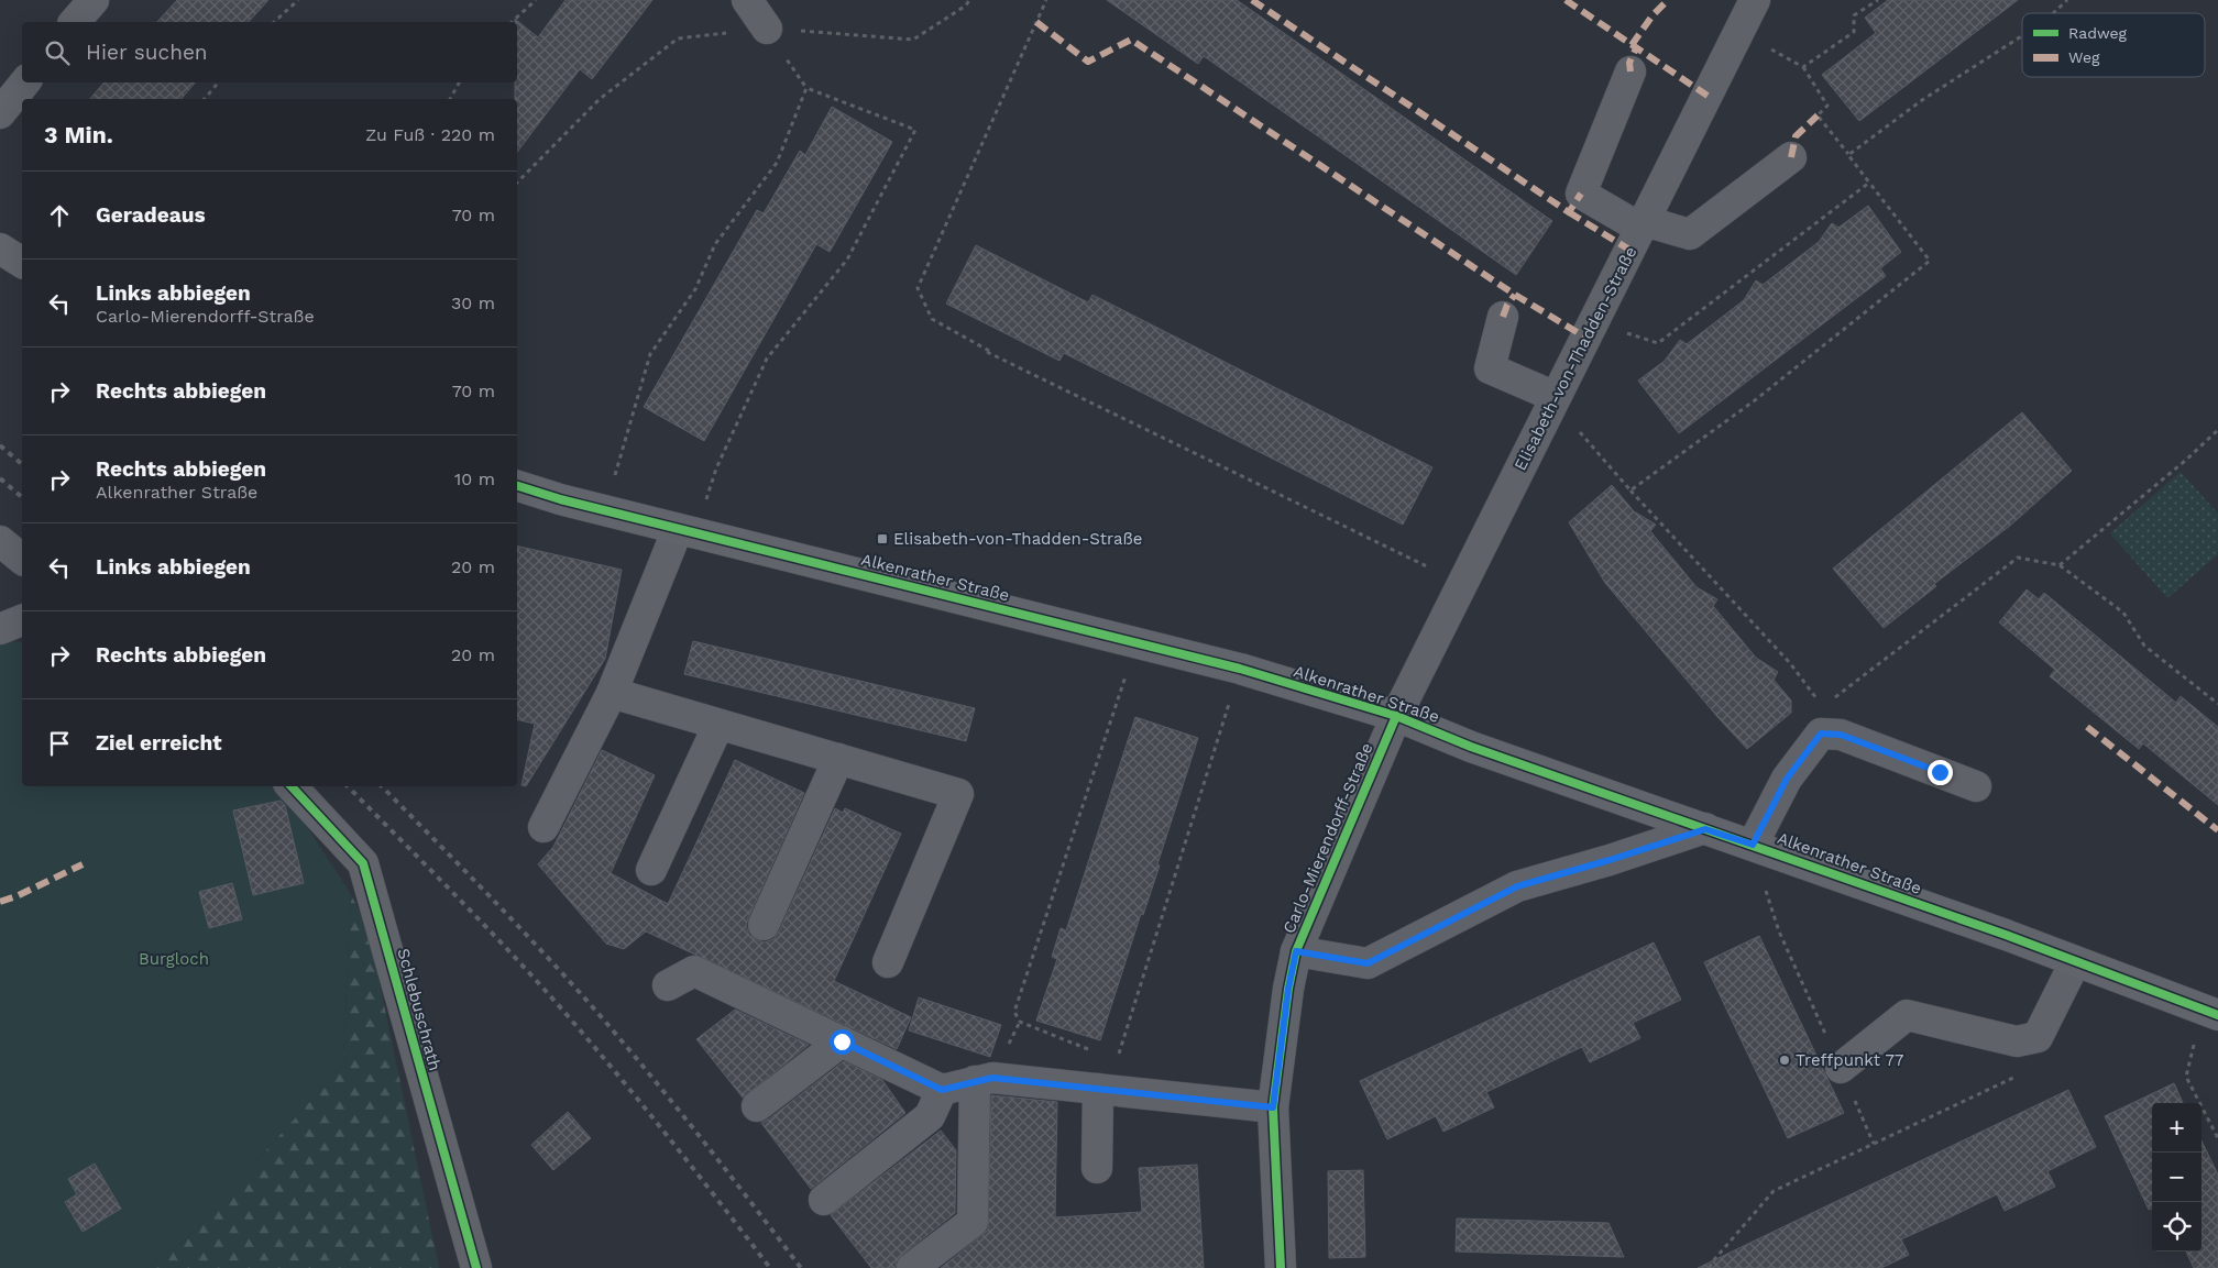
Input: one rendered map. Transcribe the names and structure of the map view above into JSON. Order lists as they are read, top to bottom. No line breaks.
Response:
{"streets":{"main road":["Alkenrather Straße"],"street":["Elisabeth-von-Thadden-Straße","Carlo-Mierendorff-Straße","Schlebuschrath"]},"crossings":[["Elisabeth-von-Thadden-Straße","Alkenrather Straße"],["Elisabeth-von-Thadden-Straße","Carlo-Mierendorff-Straße"],["Alkenrather Straße","Carlo-Mierendorff-Straße"]],"parks":["Burgloch"],"places":{"transit":["Elisabeth-von-Thadden-Straße"],"other":["Treffpunkt 77"]},"legend":["Radweg","Weg"],"page":{"search":"Hier suchen","heading":["3 Min.","Zu Fuß · 220 m"],"list":[["Geradeaus","70 m"],["Links abbiegen","Carlo-Mierendorff-Straße","30 m"],["Rechts abbiegen","70 m"],["Rechts abbiegen","Alkenrather Straße","10 m"],["Links abbiegen","20 m"],["Rechts abbiegen","20 m"],"Ziel erreicht"],"map_buttons":["+","−"]}}
